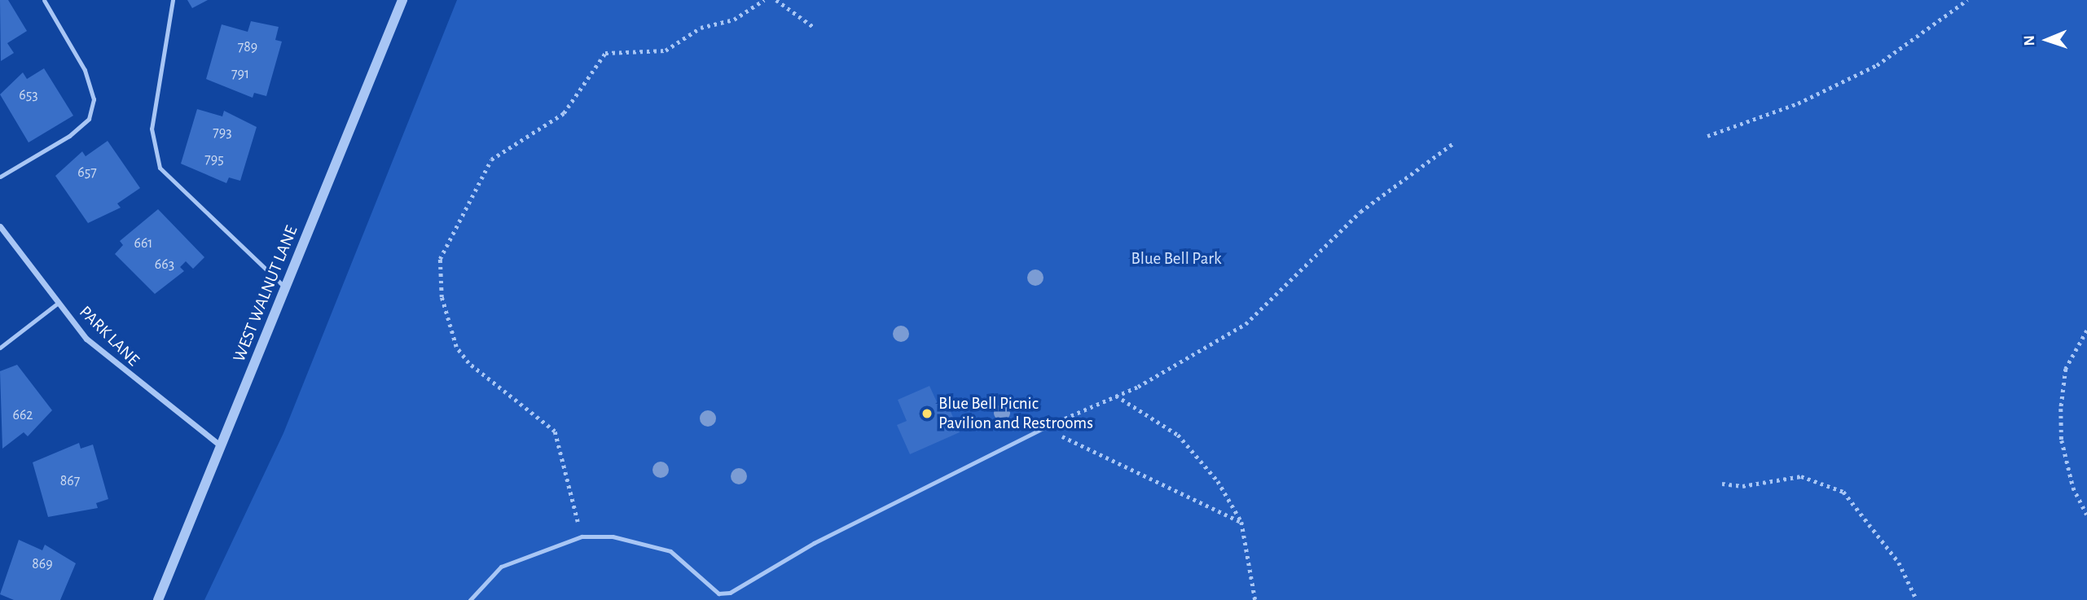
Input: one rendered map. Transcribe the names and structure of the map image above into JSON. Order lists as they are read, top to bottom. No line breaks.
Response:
{"streets":{"street":["WEST WALNUT LANE","PARK LANE"]},"crossings":[["WEST WALNUT LANE","PARK LANE"]],"parks":["Blue Bell Park"],"places":["Blue Bell Picnic Pavilion and Restrooms"],"house_numbers":["789","791","653","793","795","657","661","663","662","867","869"],"north":"left"}
